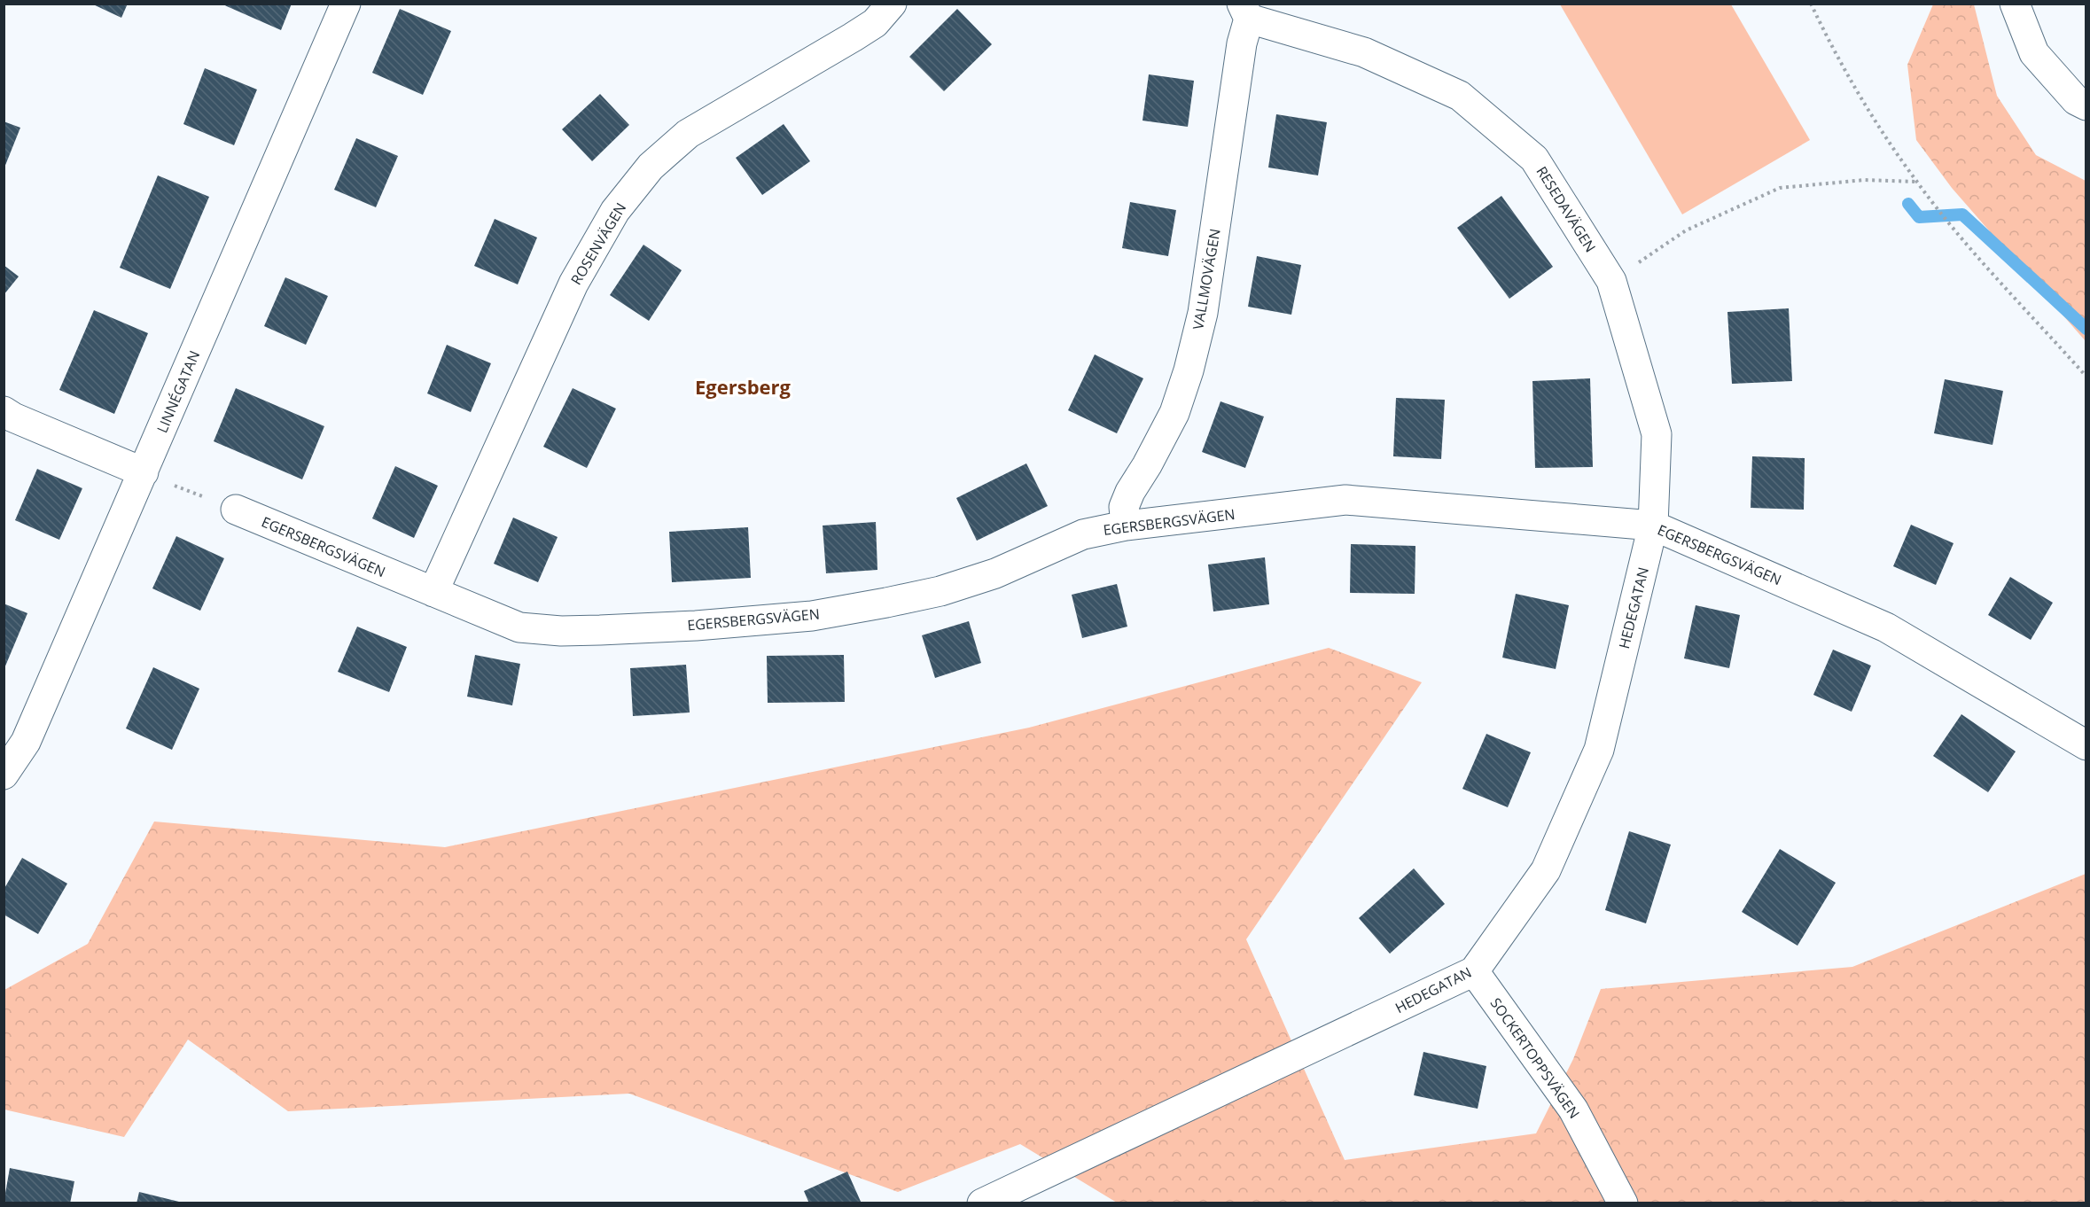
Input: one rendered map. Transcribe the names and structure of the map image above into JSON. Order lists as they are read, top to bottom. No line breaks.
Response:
{"streets":{"street":["RESEDAVÄGEN","ROSENVÄGEN","VALLMOVÄGEN","LINNÉGATAN","EGERSBERGSVÄGEN","HEDEGATAN","SOCKERTOPPSVÄGEN"]},"crossings":[["RESEDAVÄGEN","VALLMOVÄGEN"],["RESEDAVÄGEN","EGERSBERGSVÄGEN"],["RESEDAVÄGEN","HEDEGATAN"],["ROSENVÄGEN","EGERSBERGSVÄGEN"],["VALLMOVÄGEN","EGERSBERGSVÄGEN"],["EGERSBERGSVÄGEN","HEDEGATAN"],["HEDEGATAN","SOCKERTOPPSVÄGEN"]],"districts":["Egersberg"]}
